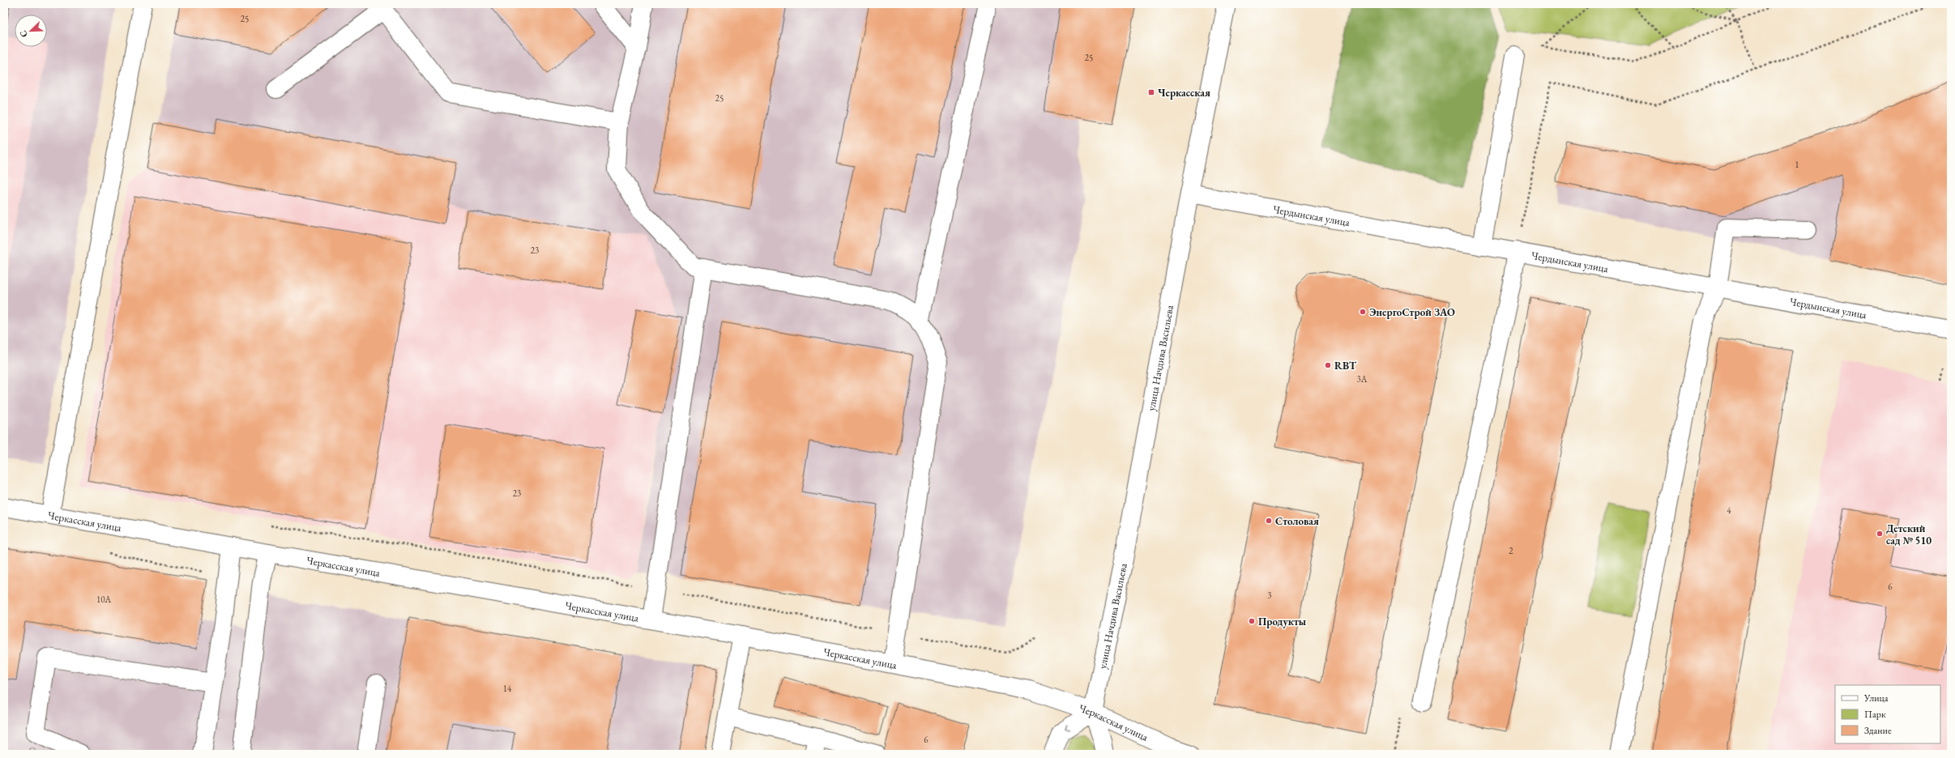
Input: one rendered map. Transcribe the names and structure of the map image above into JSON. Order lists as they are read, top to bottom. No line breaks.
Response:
{"streets":{"street":["Чердынская улица","улица Начдива Васильева","Черкасская улица"]},"crossings":[["Чердынская улица","улица Начдива Васильева"],["улица Начдива Васильева","Черкасская улица"]],"places":{"transit":["Черкасская"],"other":["ЭнергоСтрой ЗАО","RBT","Столовая","Детский сад № 510","Продукты"]},"house_numbers":["25","25","25","1","23","3А","23","4","2","6","3","10А","14","6"],"legend":["Улица","Парк","Здание"],"north":"bottom left"}
